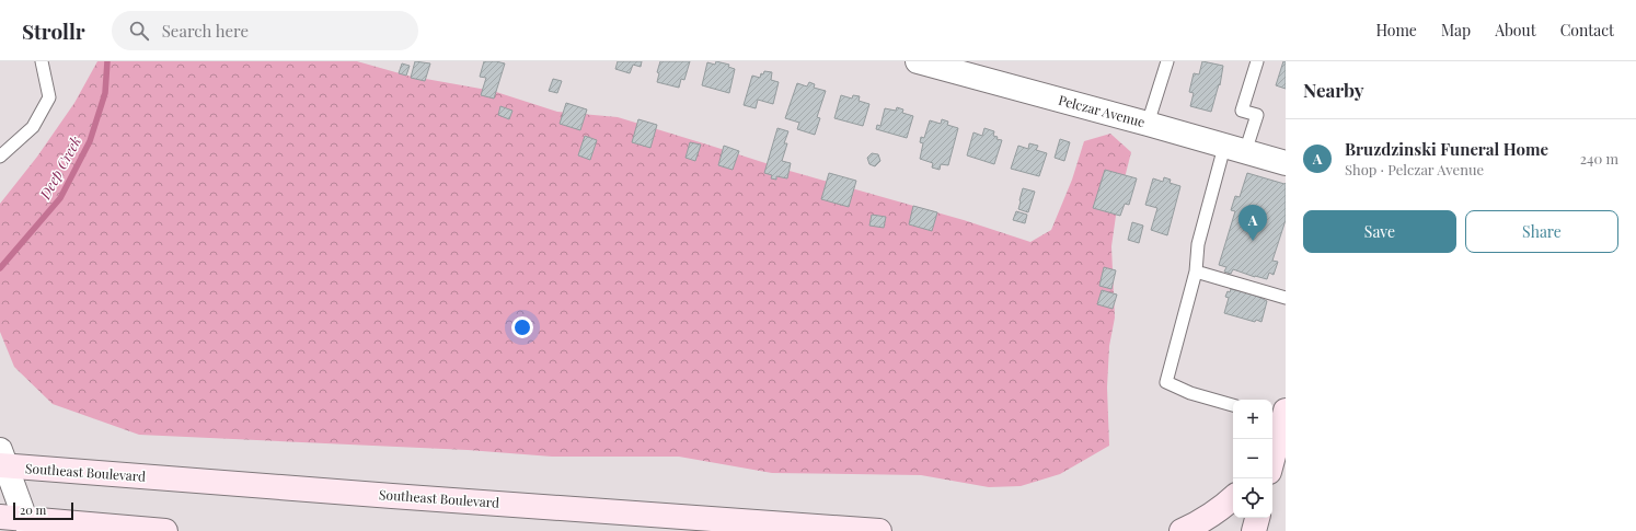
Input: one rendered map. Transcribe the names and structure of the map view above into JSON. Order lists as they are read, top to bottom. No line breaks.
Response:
{"streets":{"main road":["Southeast Boulevard"],"street":["Pelczar Avenue"]},"water":["Deep Creek"],"scale_bar":"20 m","page":{"header":"Strollr","search":"Search here","nav":["Home","Map","About","Contact"],"heading":"Nearby","list":[{"mark":"A","name":"Bruzdzinski Funeral Home","note":"Shop · Pelczar Avenue","value":"240 m"}],"buttons":["Save","Share"],"pins":"A","map_buttons":["+","−"],"scale":"20 m"}}
